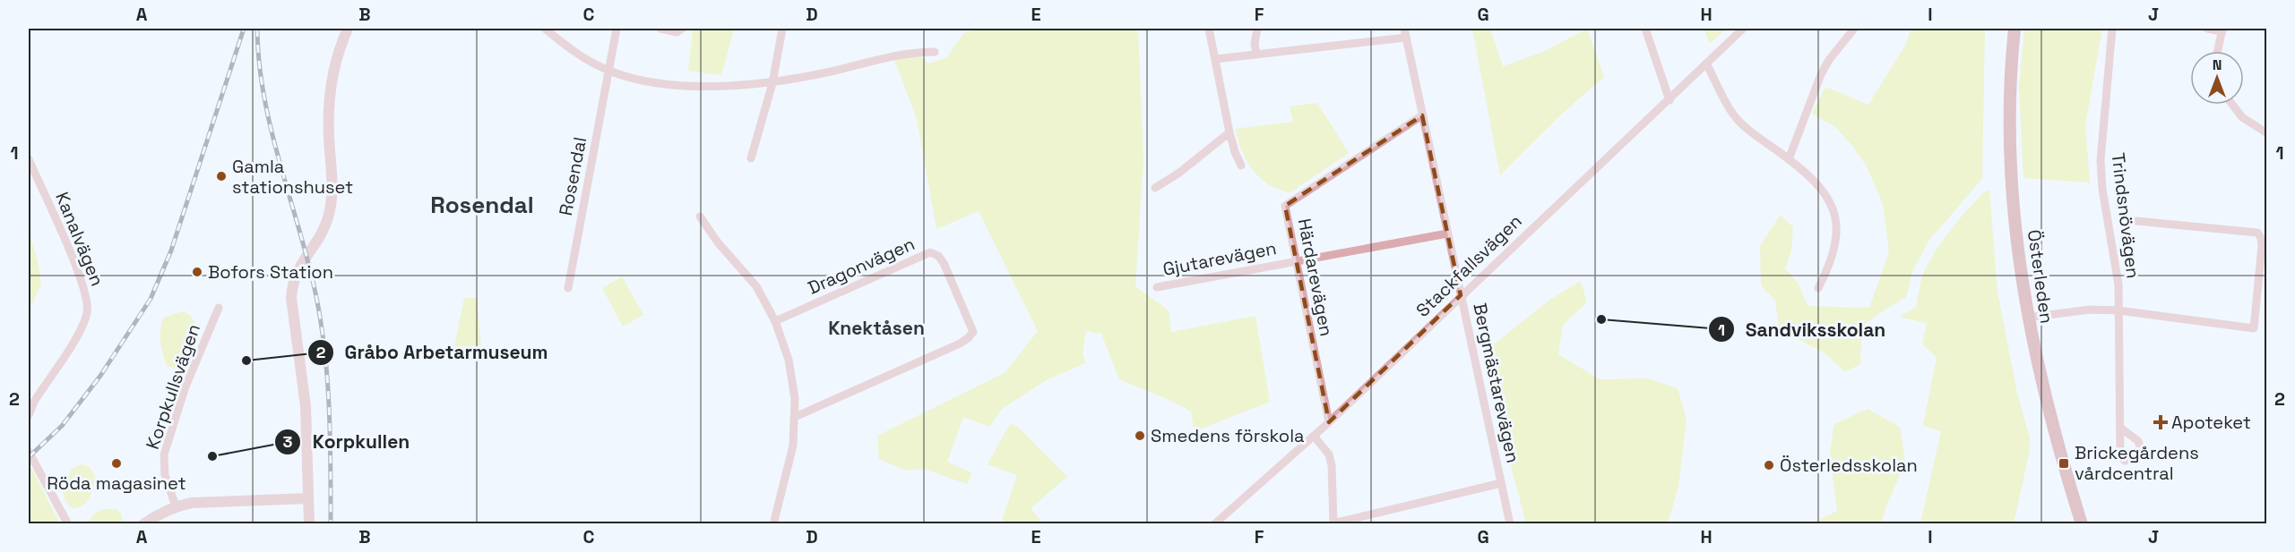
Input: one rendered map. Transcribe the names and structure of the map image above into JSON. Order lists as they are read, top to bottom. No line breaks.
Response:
{"streets":{"main road":["Österleden"],"street":["Rosendal","Trindsnövägen","Kanalvägen","Gjutarevägen","Dragonvägen","Stackfallsvägen","Härdarevägen","Bergmästarevägen","Korpkullsvägen"]},"crossings":[["Gjutarevägen","Härdarevägen"],["Gjutarevägen","Bergmästarevägen"],["Stackfallsvägen","Härdarevägen"],["Stackfallsvägen","Bergmästarevägen"],["Härdarevägen","Bergmästarevägen"]],"districts":["Rosendal","Knektåsen"],"places":{"other":["Gamla stationshuset","Bofors Station","Sandviksskolan","Gråbo Arbetarmuseum","Smedens förskola","Korpkullen","Röda magasinet","Österledsskolan"],"health":["Apoteket"],"transit":["Brickegårdens vårdcentral"]},"north":"top","grid":{"columns":["A","B","C","D","E","F","G","H","I","J"],"rows":["1","2"]}}
